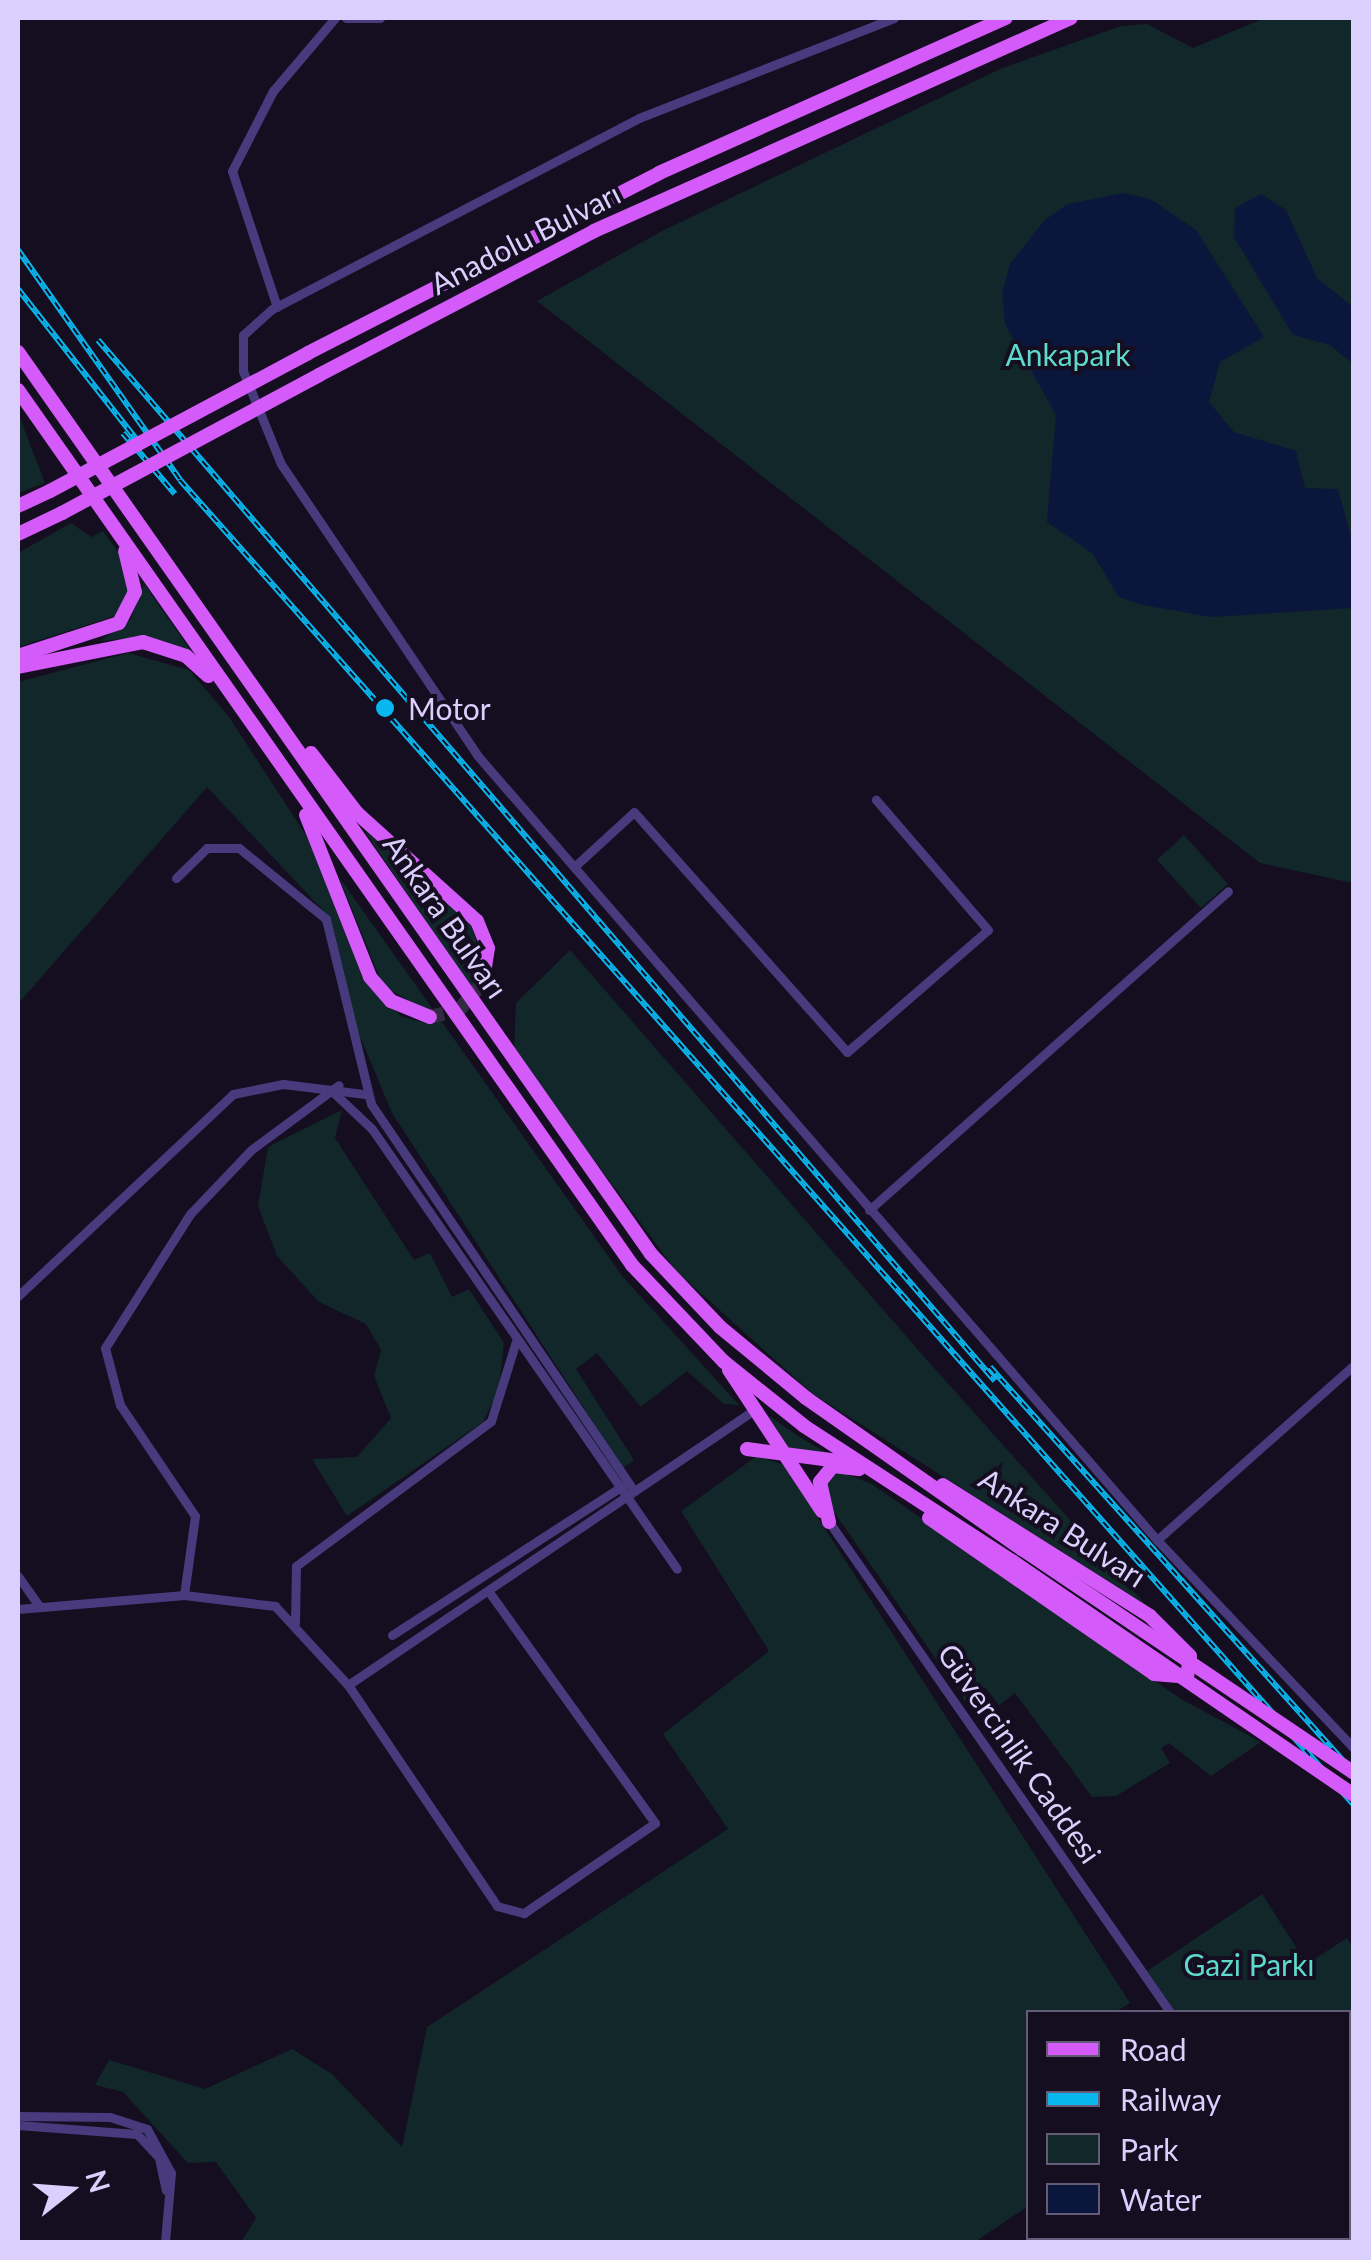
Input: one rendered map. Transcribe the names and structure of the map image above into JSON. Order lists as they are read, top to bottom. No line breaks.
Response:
{"streets":{"main road":["Anadolu Bulvarı","Ankara Bulvarı"],"street":["Güvercinlik Caddesi"]},"parks":["Ankapark","Gazi Parkı"],"places":["Motor"],"legend":["Road","Railway","Park","Water"],"north":"right"}
